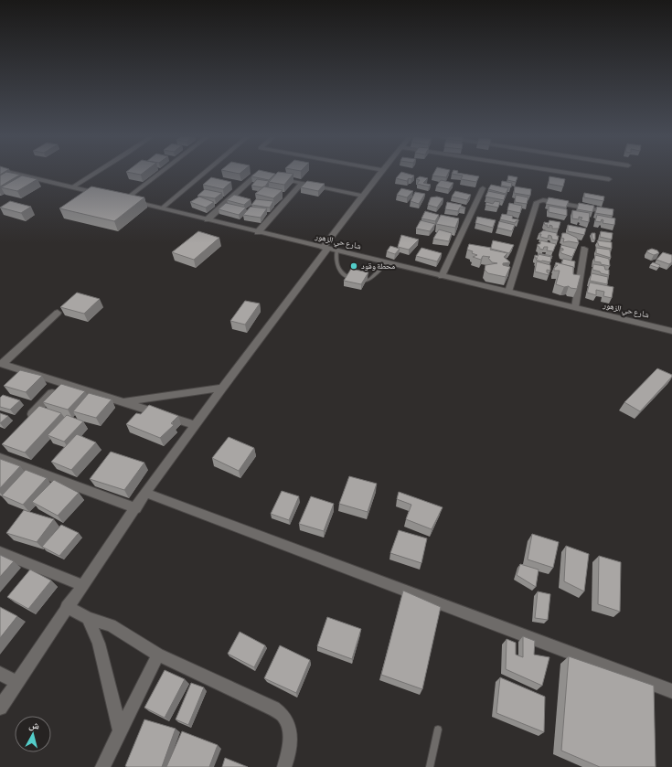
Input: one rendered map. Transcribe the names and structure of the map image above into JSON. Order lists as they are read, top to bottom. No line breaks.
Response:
{"streets":{"street":["شارع حي الزهور"]},"places":["محطة وقود"],"north":"top"}
